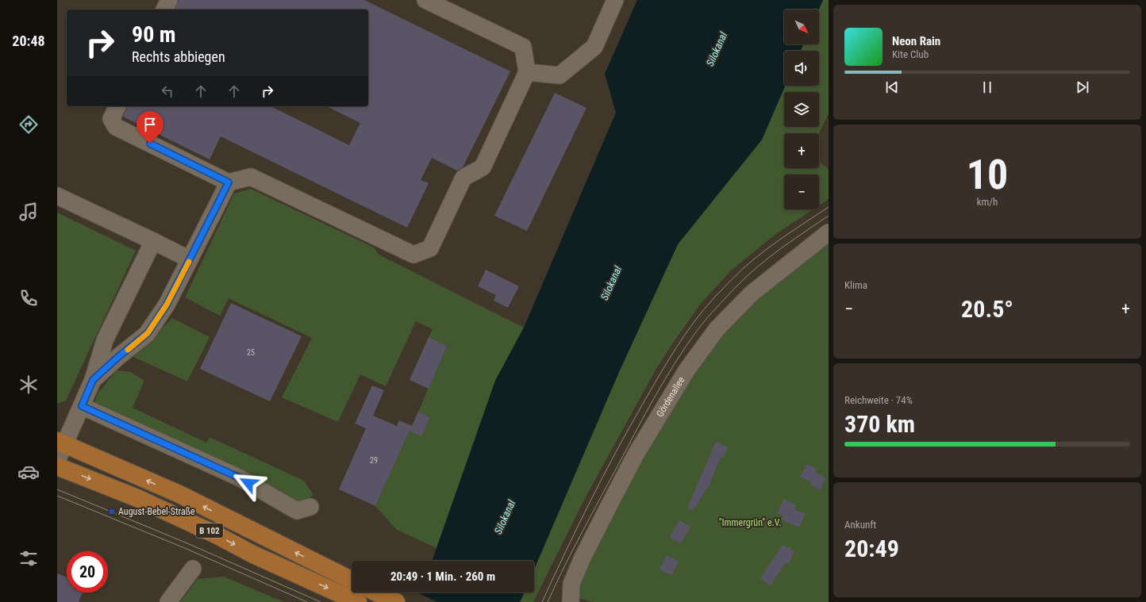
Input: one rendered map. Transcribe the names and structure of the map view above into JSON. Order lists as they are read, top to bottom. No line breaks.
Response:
{"streets":{"main road":["B 102"],"street":["Gördenallee"]},"water":["Silokanal"],"parks":["\"Immergrün\" e.V."],"places":{"transit":["August-Bebel-Straße"]},"house_numbers":["25","29"],"north":"bottom right","page":{"tabs":"20:48","map_buttons":["+","−"],"turn":["90 m","Rechts abbiegen"],"song":["Neon Rain","Kite Club"],"tile":[["10","km/h"],"Klima",["Reichweite · 74%","370 km"],["Ankunft","20:49"]],"heat":["−","20.5°","+"],"limit":"20","trip":"20:49 · 1 Min. · 260 m"}}
